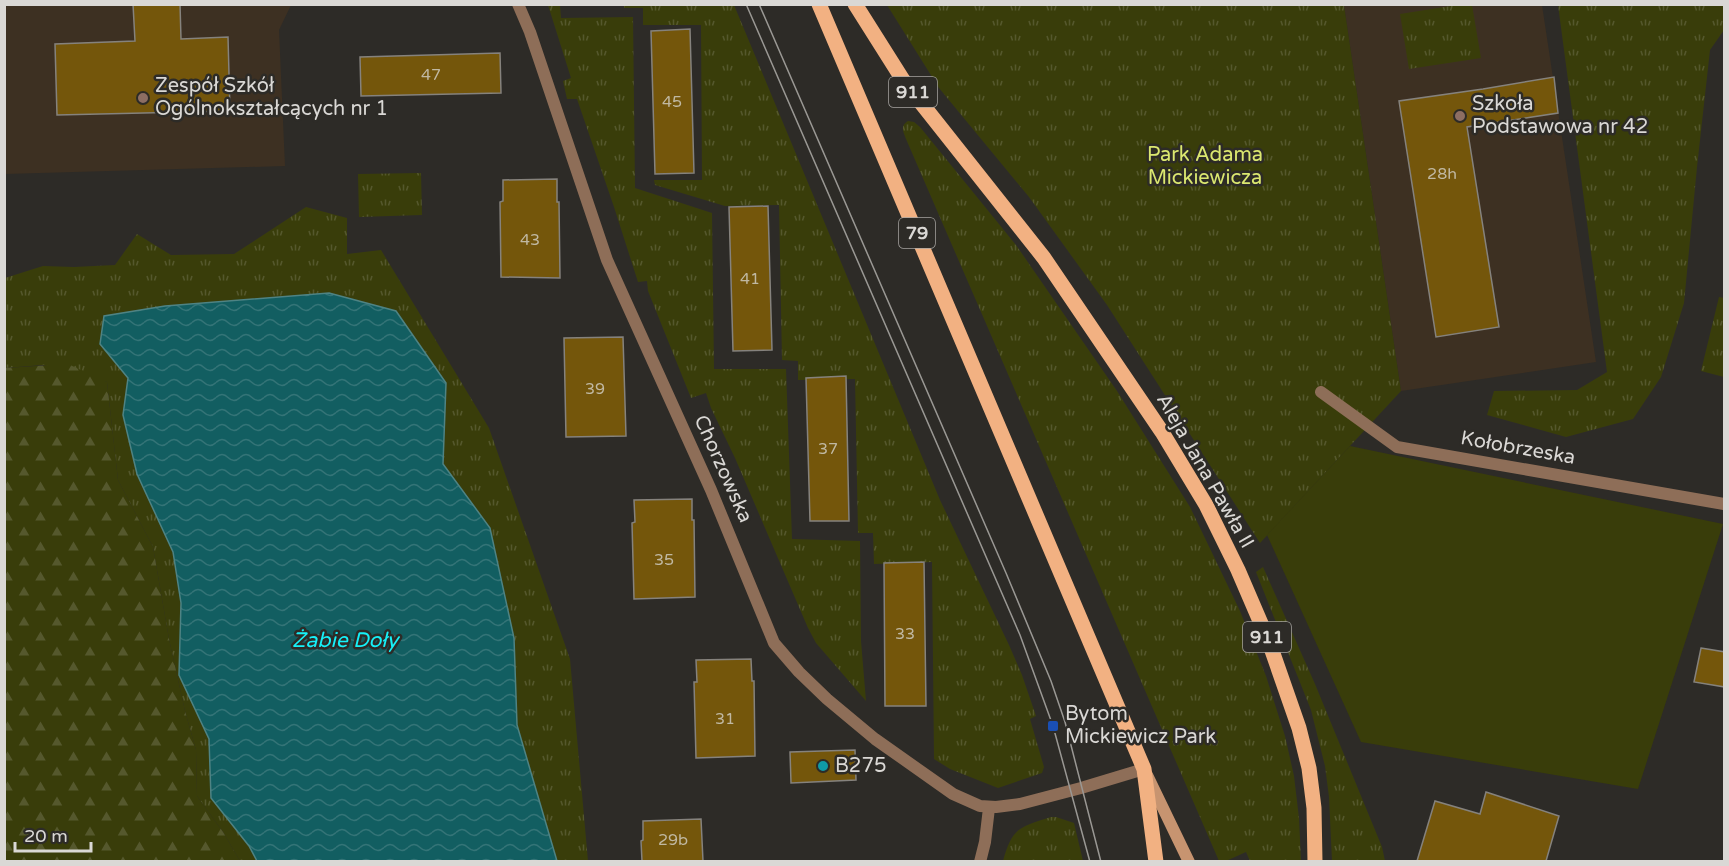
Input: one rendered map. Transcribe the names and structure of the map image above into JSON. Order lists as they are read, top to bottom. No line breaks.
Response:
{"streets":{"main road":["911","79","Aleja Jana Pawła II"],"street":["Kołobrzeska","Chorzowska"]},"water":["Żabie Doły"],"parks":["Park Adama Mickiewicza"],"places":{"other":["Zespół Szkół Ogólnokształcących nr 1","Szkoła Podstawowa nr 42","B275"],"transit":["Bytom Mickiewicz Park"]},"house_numbers":["47","45","28h","43","41","39","37","35","33","31","29b"],"scale_bar":"20 m"}
